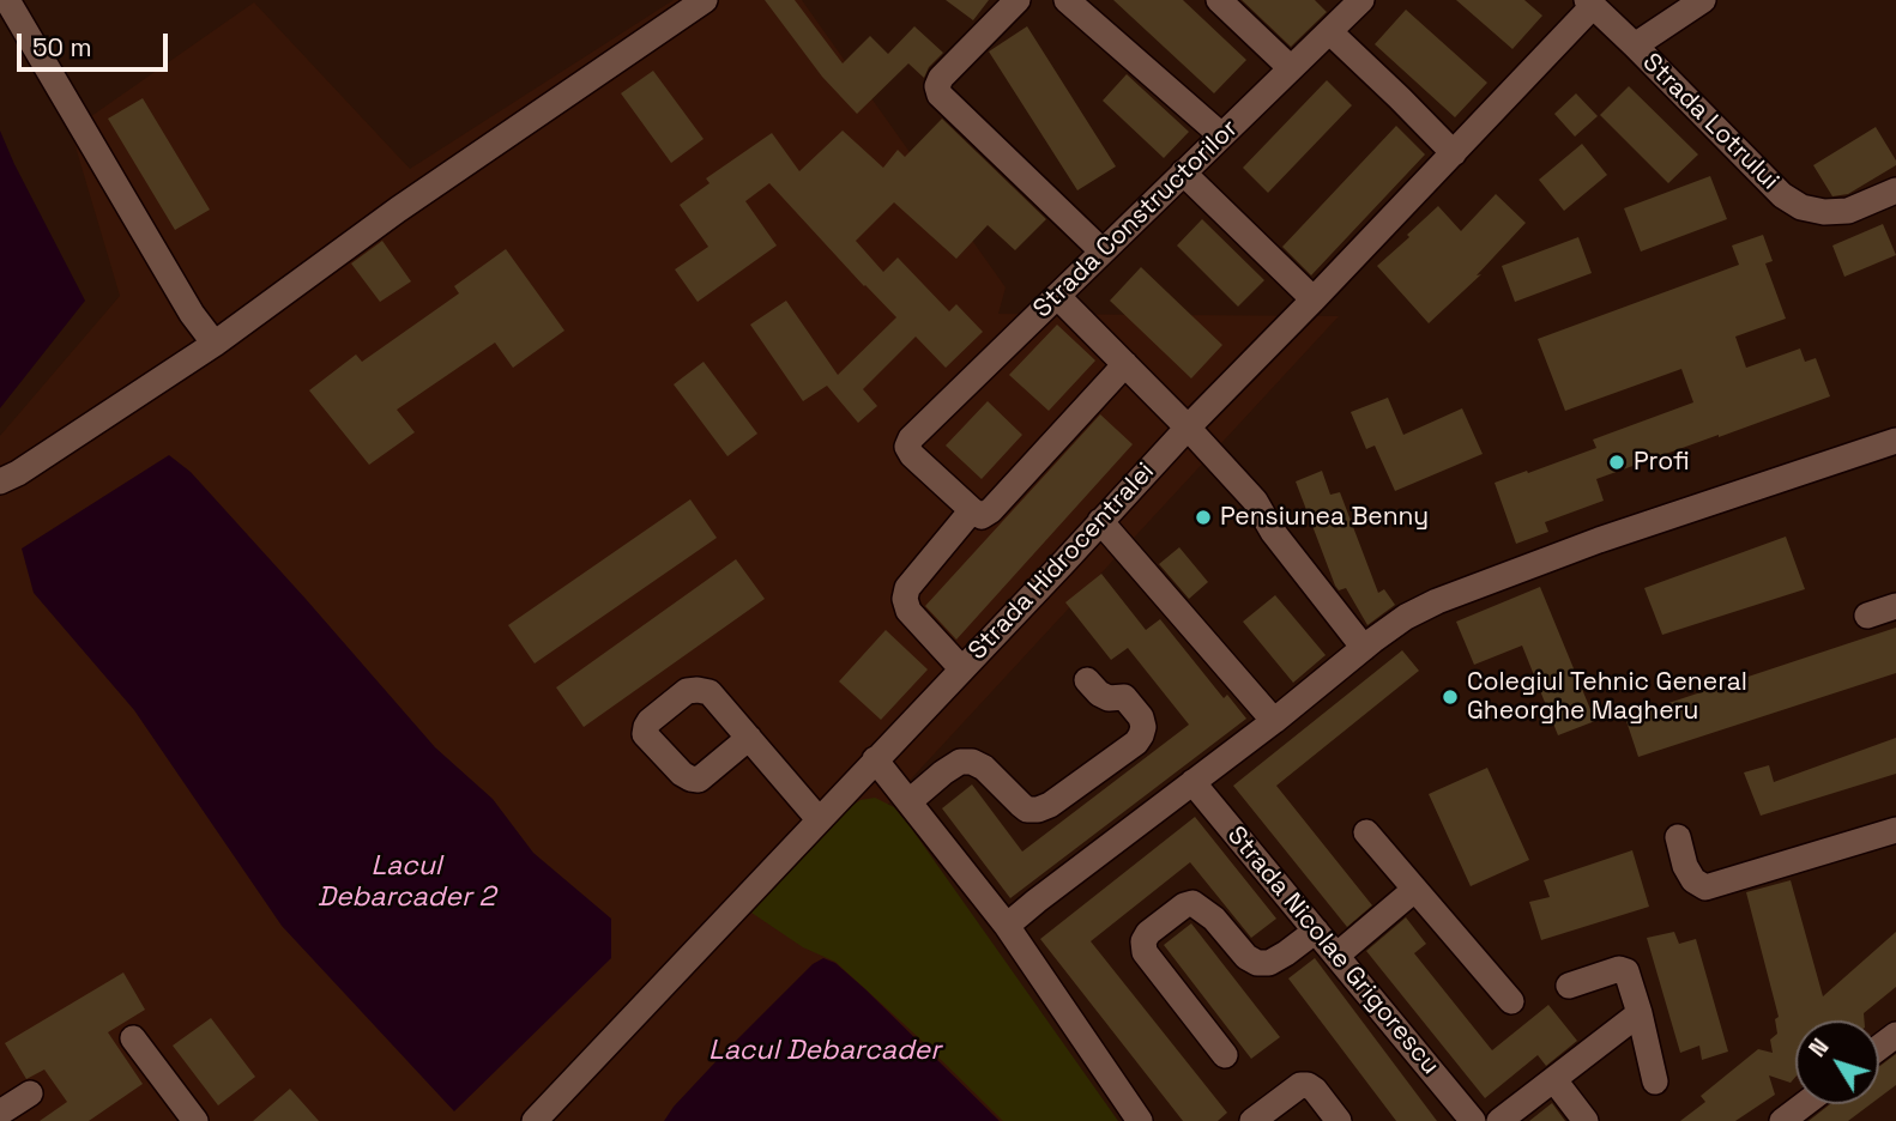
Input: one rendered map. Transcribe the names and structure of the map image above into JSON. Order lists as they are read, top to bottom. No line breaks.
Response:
{"streets":{"street":["Strada Lotrului","Strada Constructorilor","Strada Hidrocentralei","Strada Nicolae Grigorescu"]},"crossings":[["Strada Lotrului","Strada Hidrocentralei"]],"water":["Lacul Debarcader 2","Lacul Debarcader"],"places":["Profi","Pensiunea Benny","Colegiul Tehnic General Gheorghe Magheru"],"scale_bar":"50 m","north":"top left"}
